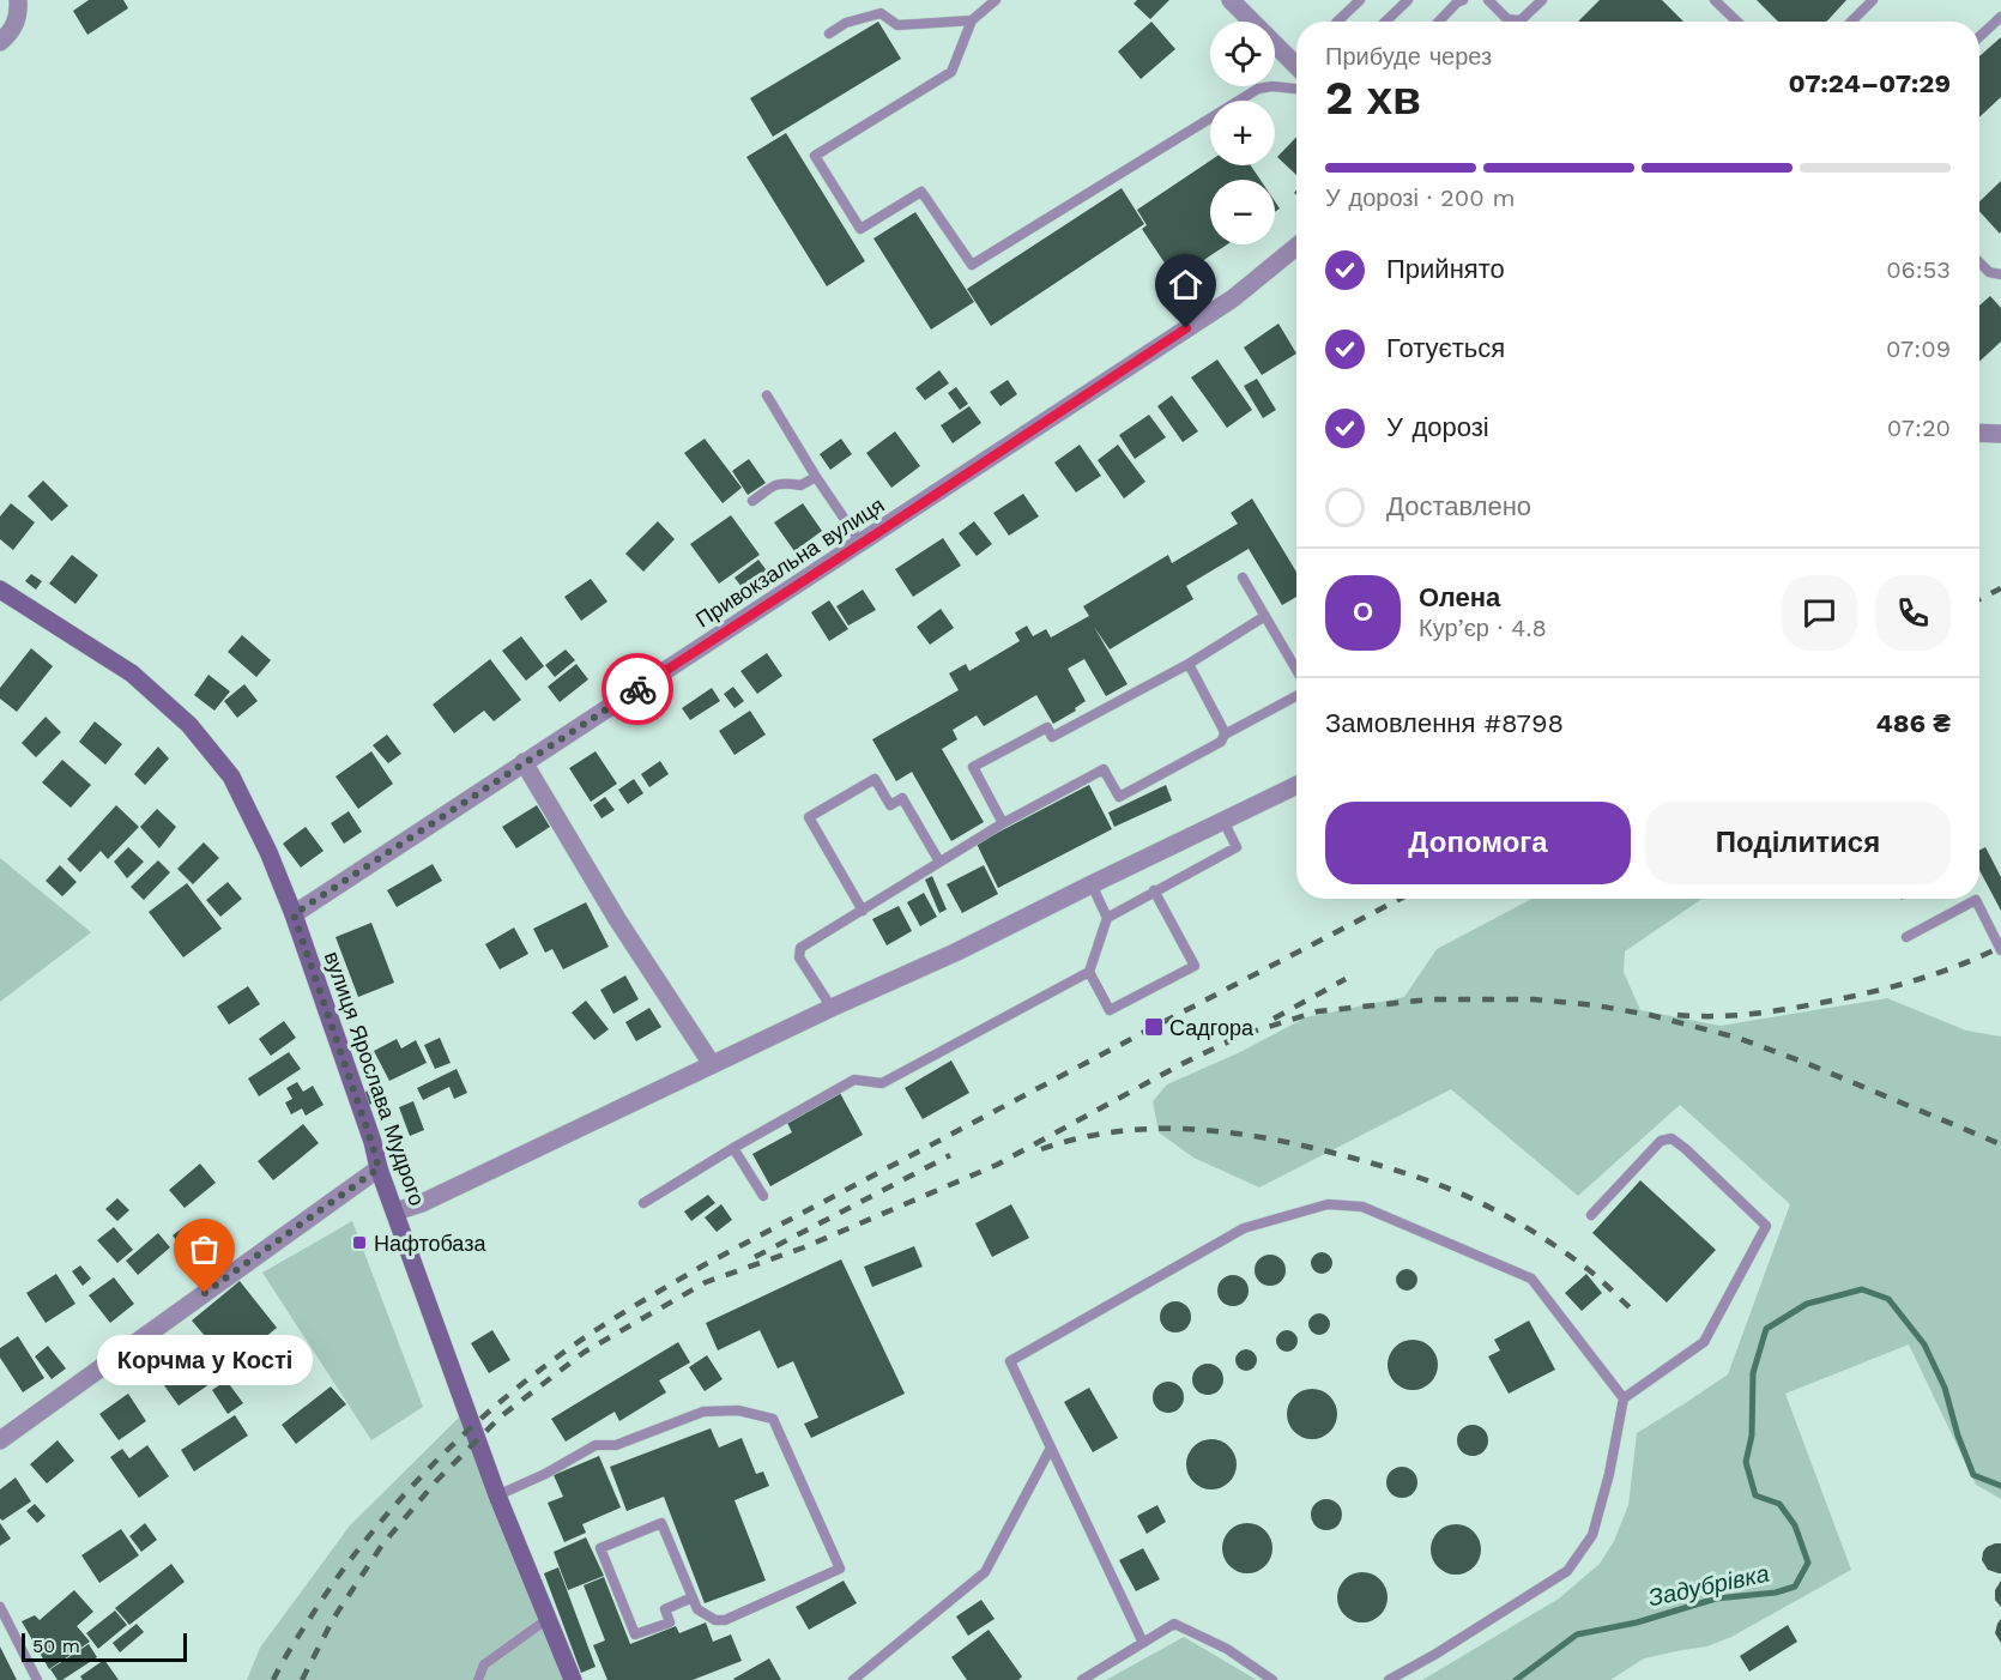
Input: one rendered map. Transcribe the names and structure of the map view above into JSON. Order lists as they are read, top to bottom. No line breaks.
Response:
{"streets":{"main road":["вулиця Ярослава Мудрого"],"street":["Привокзальна вулиця"]},"crossings":[["Привокзальна вулиця","вулиця Ярослава Мудрого"]],"water":["Задубрівка"],"places":{"transit":["Садгора","Нафтобаза"],"other":["Корчма у Кості"]},"scale_bar":"50 m","page":{"map_buttons":["+","−"],"heading":["2 хв","Прибуде через","07:24–07:29"],"panel":["Олена","Кур’єр · 4.8","Замовлення #8798","486 ₴"],"bar":"У дорозі · 200 m","list":[["Прийнято","06:53"],["Готується","07:09"],["У дорозі","07:20"],"Доставлено"],"round":"О","buttons":["Допомога","Поділитися"],"bubble":"Корчма у Кості","scale":"50 m"}}
